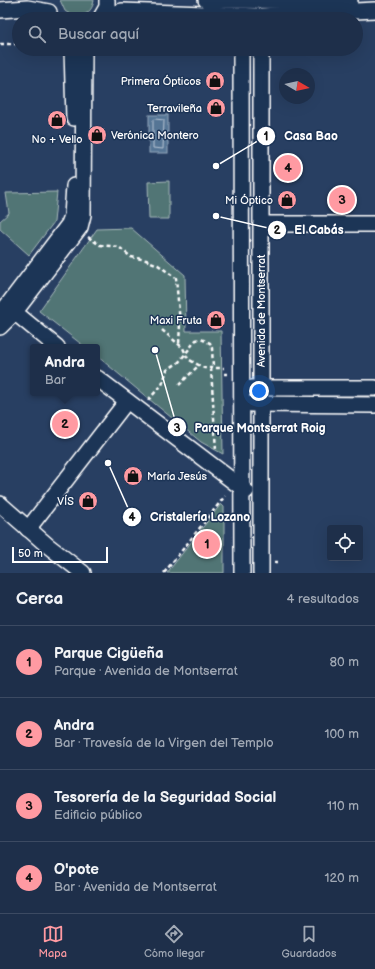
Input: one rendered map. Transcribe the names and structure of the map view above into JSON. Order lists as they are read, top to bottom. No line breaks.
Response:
{"streets":{"street":["Avenida de Montserrat"]},"places":{"shop":["Primera Ópticos","Terravileña","No + Vello","Verónica Montero","Mi Óptico","Maxi Fruta","María Jesús","VÍS"],"other":["Casa Bao","El Cabás","Parque Montserrat Roig","Cristalería Lozano"]},"scale_bar":"50 m","north":"right","page":{"search":"Buscar aquí","pins":["4","3","2","1"],"popup":["Andra","Bar"],"scale":"50 m","heading":["Cerca","4 resultados"],"list":[{"mark":"1","name":"Parque Cigüeña","note":"Parque · Avenida de Montserrat","value":"80 m"},{"mark":"2","name":"Andra","note":"Bar · Travesía de la Virgen del Templo","value":"100 m"},{"mark":"3","name":"Tesorería de la Seguridad Social","note":"Edificio público","value":"110 m"},{"mark":"4","name":"O'pote","note":"Bar · Avenida de Montserrat","value":"120 m"}],"nav":["Mapa","Cómo llegar","Guardados"]}}
